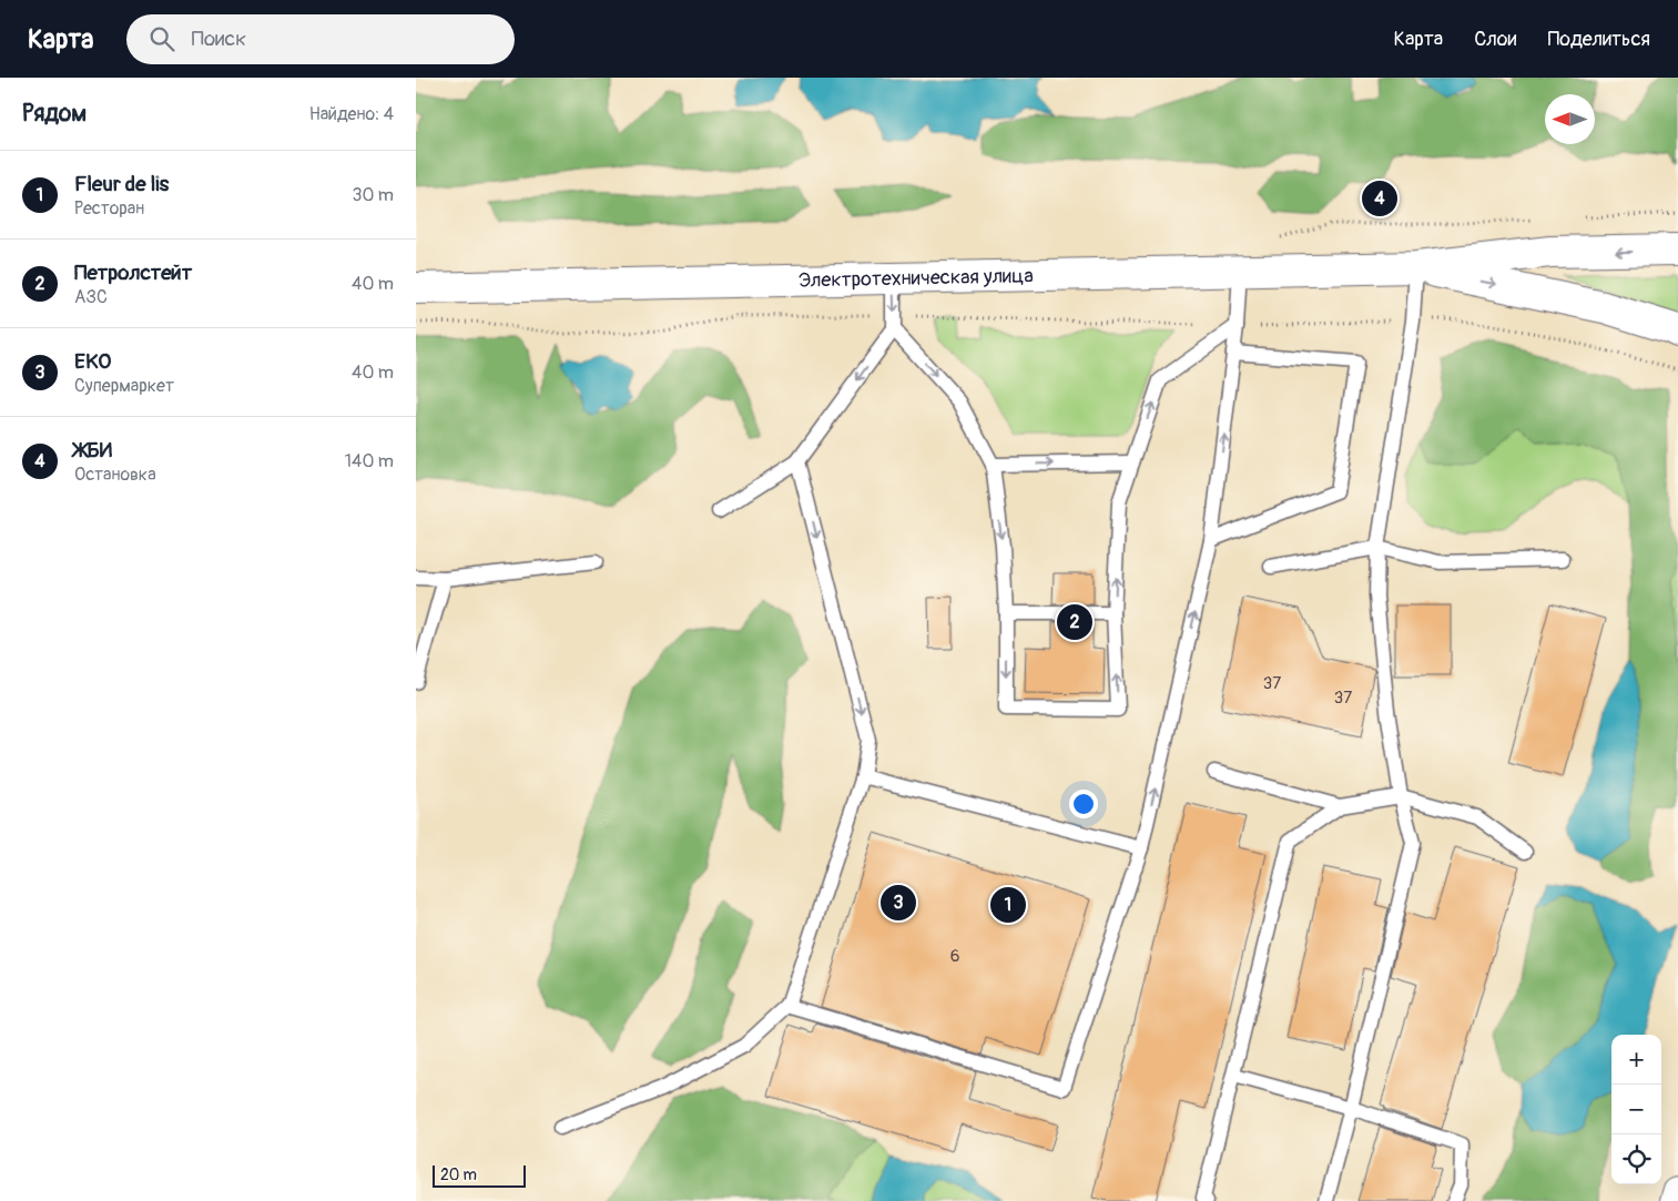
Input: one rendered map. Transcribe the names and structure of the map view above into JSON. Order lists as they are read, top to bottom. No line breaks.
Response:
{"streets":{"main road":["Электротехническая улица"]},"house_numbers":["37","37","6"],"scale_bar":"20 m","north":"left","page":{"header":"Карта","search":"Поиск","nav":["Карта","Слои","Поделиться"],"heading":["Рядом","Найдено: 4"],"list":[{"mark":"1","name":"Fleur de lis","note":"Ресторан","value":"30 m"},{"mark":"2","name":"Петролстейт","note":"АЗС","value":"40 m"},{"mark":"3","name":"EKO","note":"Супермаркет","value":"40 m"},{"mark":"4","name":"ЖБИ","note":"Остановка","value":"140 m"}],"pins":["4","2","3","1"],"map_buttons":["+","−"],"scale":"20 m"}}
